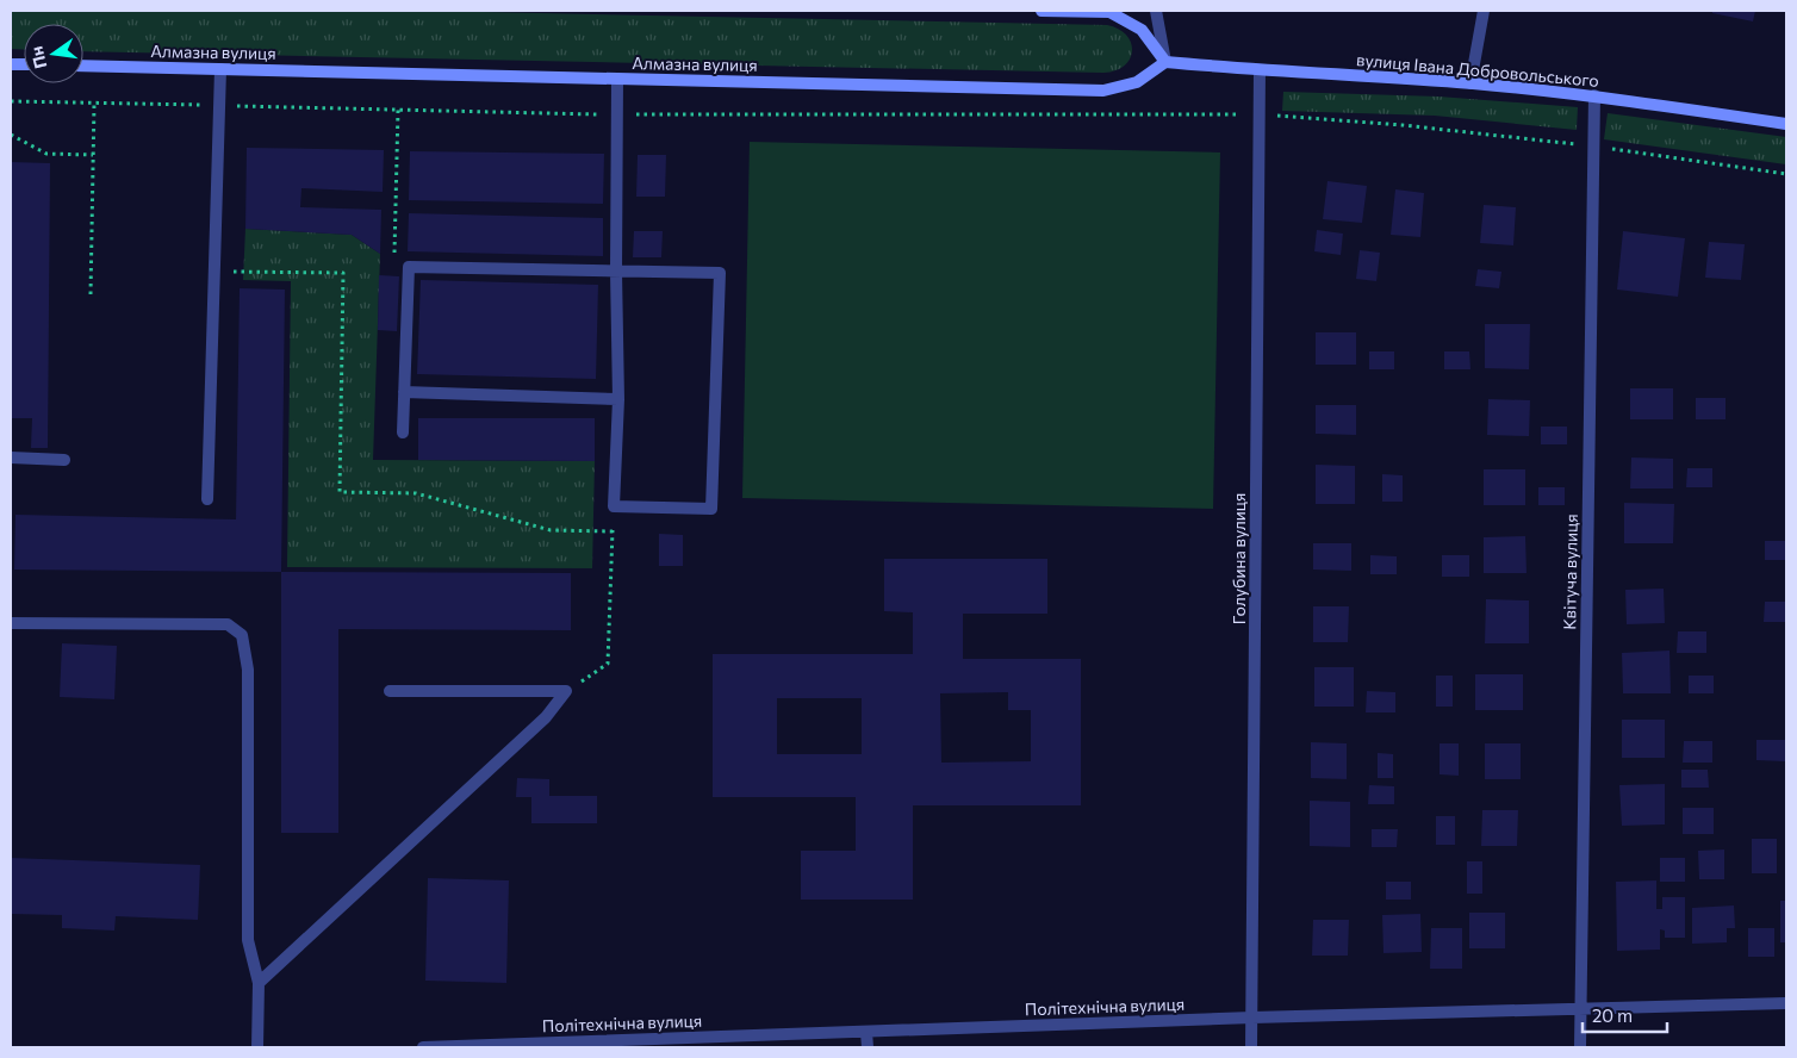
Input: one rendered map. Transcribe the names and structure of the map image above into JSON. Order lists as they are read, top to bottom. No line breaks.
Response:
{"streets":{"street":["Алмазна вулиця","вулиця Івана Добровольського","Голубина вулиця","Квітуча вулиця","Політехнічна вулиця"]},"crossings":[["Алмазна вулиця","вулиця Івана Добровольського"],["вулиця Івана Добровольського","Голубина вулиця"],["вулиця Івана Добровольського","Квітуча вулиця"],["Голубина вулиця","Політехнічна вулиця"],["Квітуча вулиця","Політехнічна вулиця"]],"scale_bar":"20 m","north":"left"}
